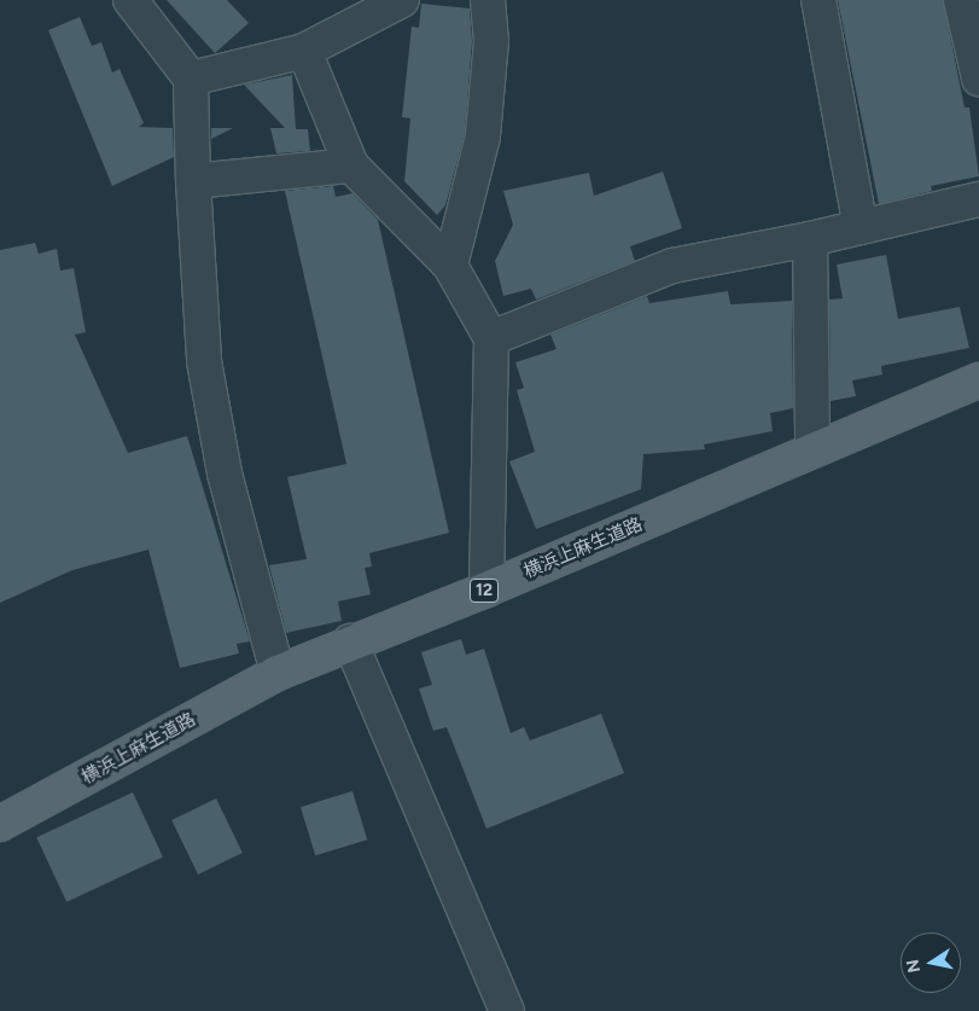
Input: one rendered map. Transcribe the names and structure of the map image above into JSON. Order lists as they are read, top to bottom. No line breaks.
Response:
{"streets":{"main road":["横浜上麻生道路","12"]},"north":"left"}
